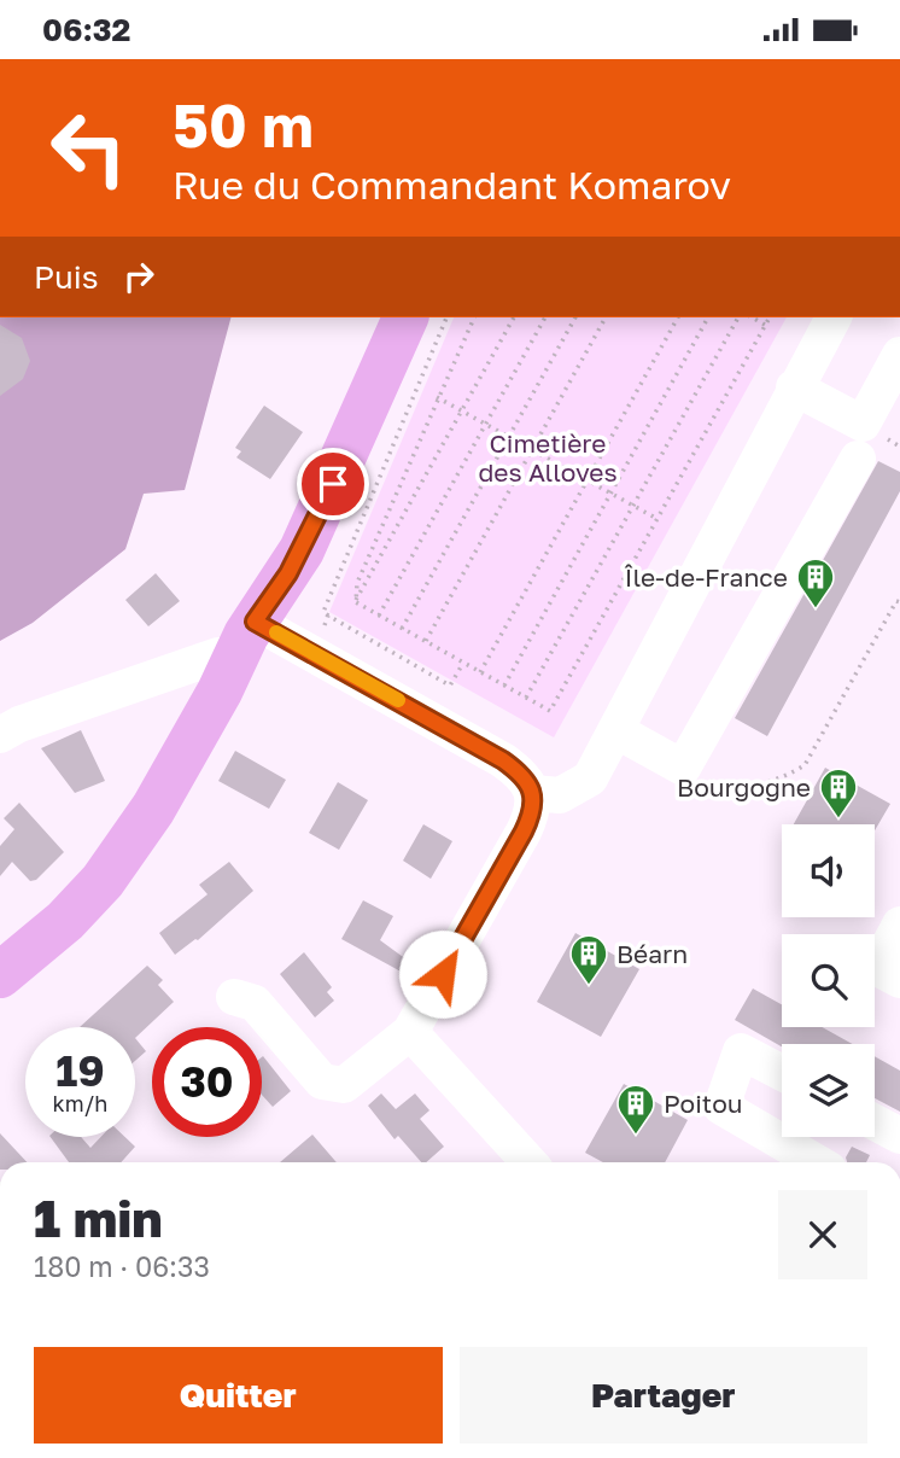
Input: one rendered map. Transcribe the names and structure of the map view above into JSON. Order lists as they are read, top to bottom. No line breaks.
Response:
{"parks":["Cimetière des Alloves"],"places":{"building":["Île-de-France","Bourgogne","Béarn","Poitou"]},"page":{"status":"06:32","turn":["50 m","Rue du Commandant Komarov"],"then":"Puis","speed":"19 km/h","limit":"30","heading":["1 min","180 m · 06:33"],"buttons":["Quitter","Partager"]}}
